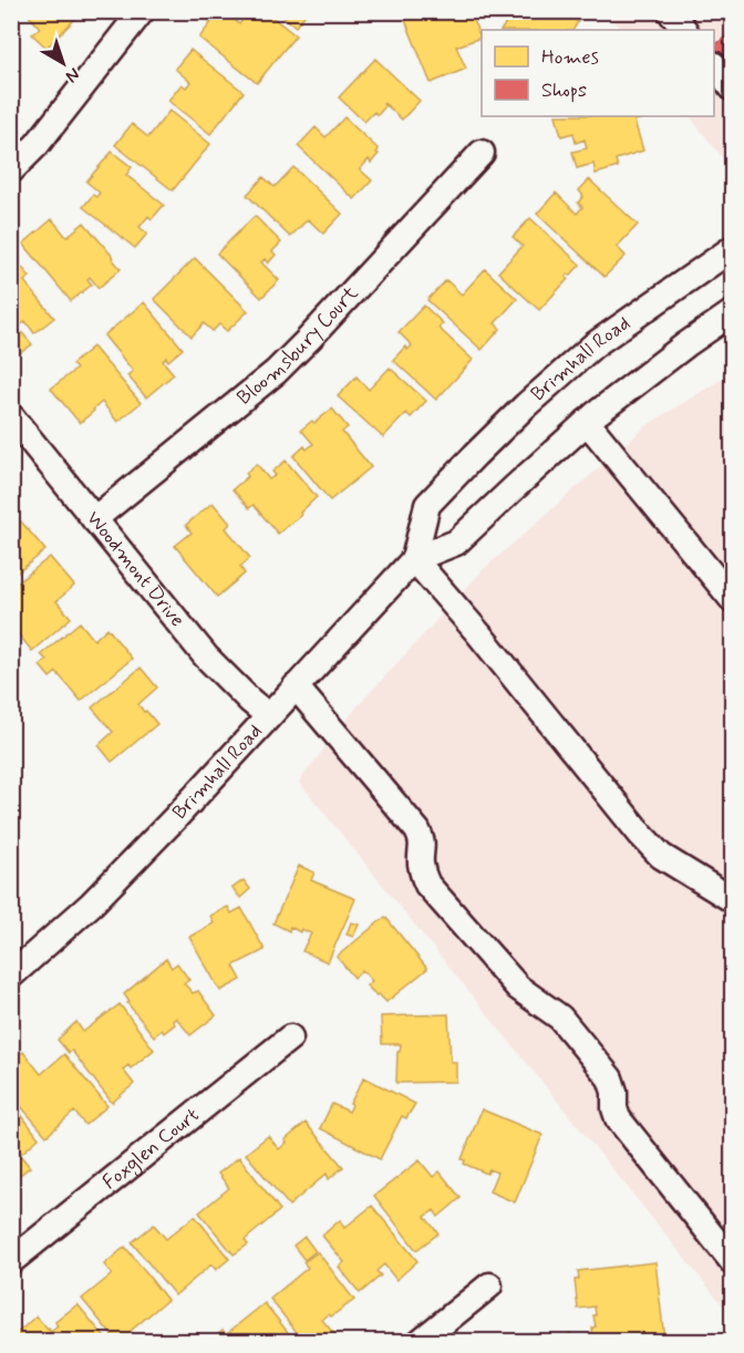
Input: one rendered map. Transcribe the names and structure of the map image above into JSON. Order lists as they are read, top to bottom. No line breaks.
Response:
{"streets":{"street":["Bloomsbury Court","Brimhall Road","Woodmont Drive","Foxglen Court"]},"crossings":[["Bloomsbury Court","Woodmont Drive"],["Brimhall Road","Woodmont Drive"]],"legend":["Homes","Shops"],"north":"bottom right"}
